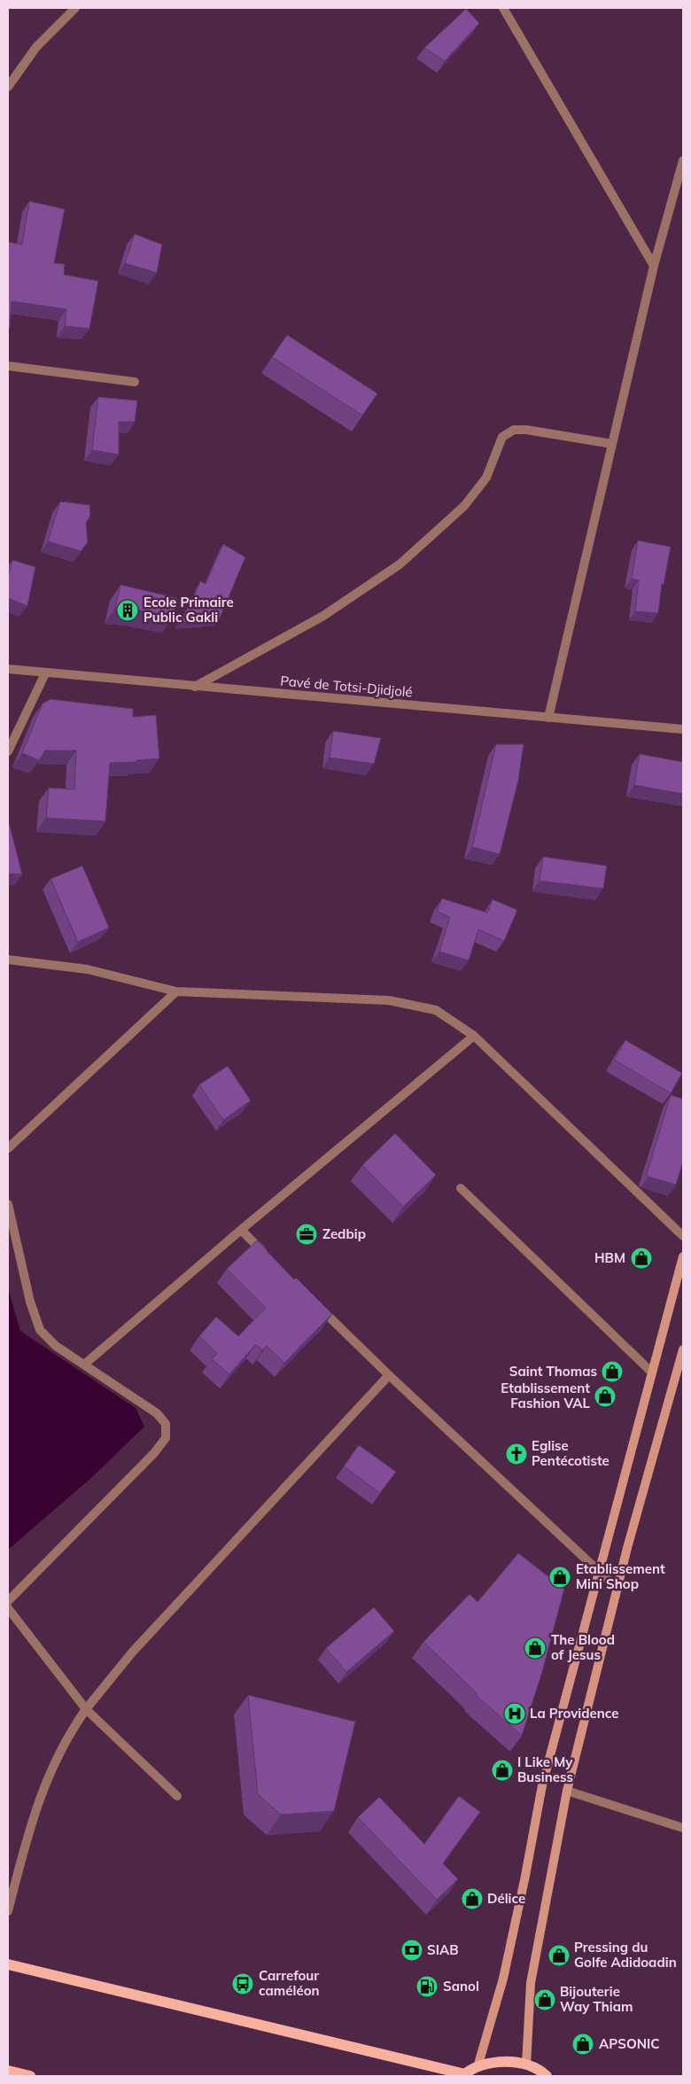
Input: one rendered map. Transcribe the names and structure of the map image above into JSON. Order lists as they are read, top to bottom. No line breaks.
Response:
{"streets":{"street":["Pavé de Totsi-Djidjolé"]},"places":{"building":["Ecole Primaire Public Gakli"],"office":["Zedbip"],"shop":["HBM","Saint Thomas","Etablissement Fashion VAL","Etablissement Mini Shop","The Blood of Jesus","I Like My Business","Délice","Pressing du Golfe Adidoadin","Bijouterie Way Thiam","APSONIC"],"church":["Eglise Pentécotiste"],"hospital":["La Providence"],"bank":["SIAB"],"bus stop":["Carrefour caméléon"],"fuel station":["Sanol"]}}
